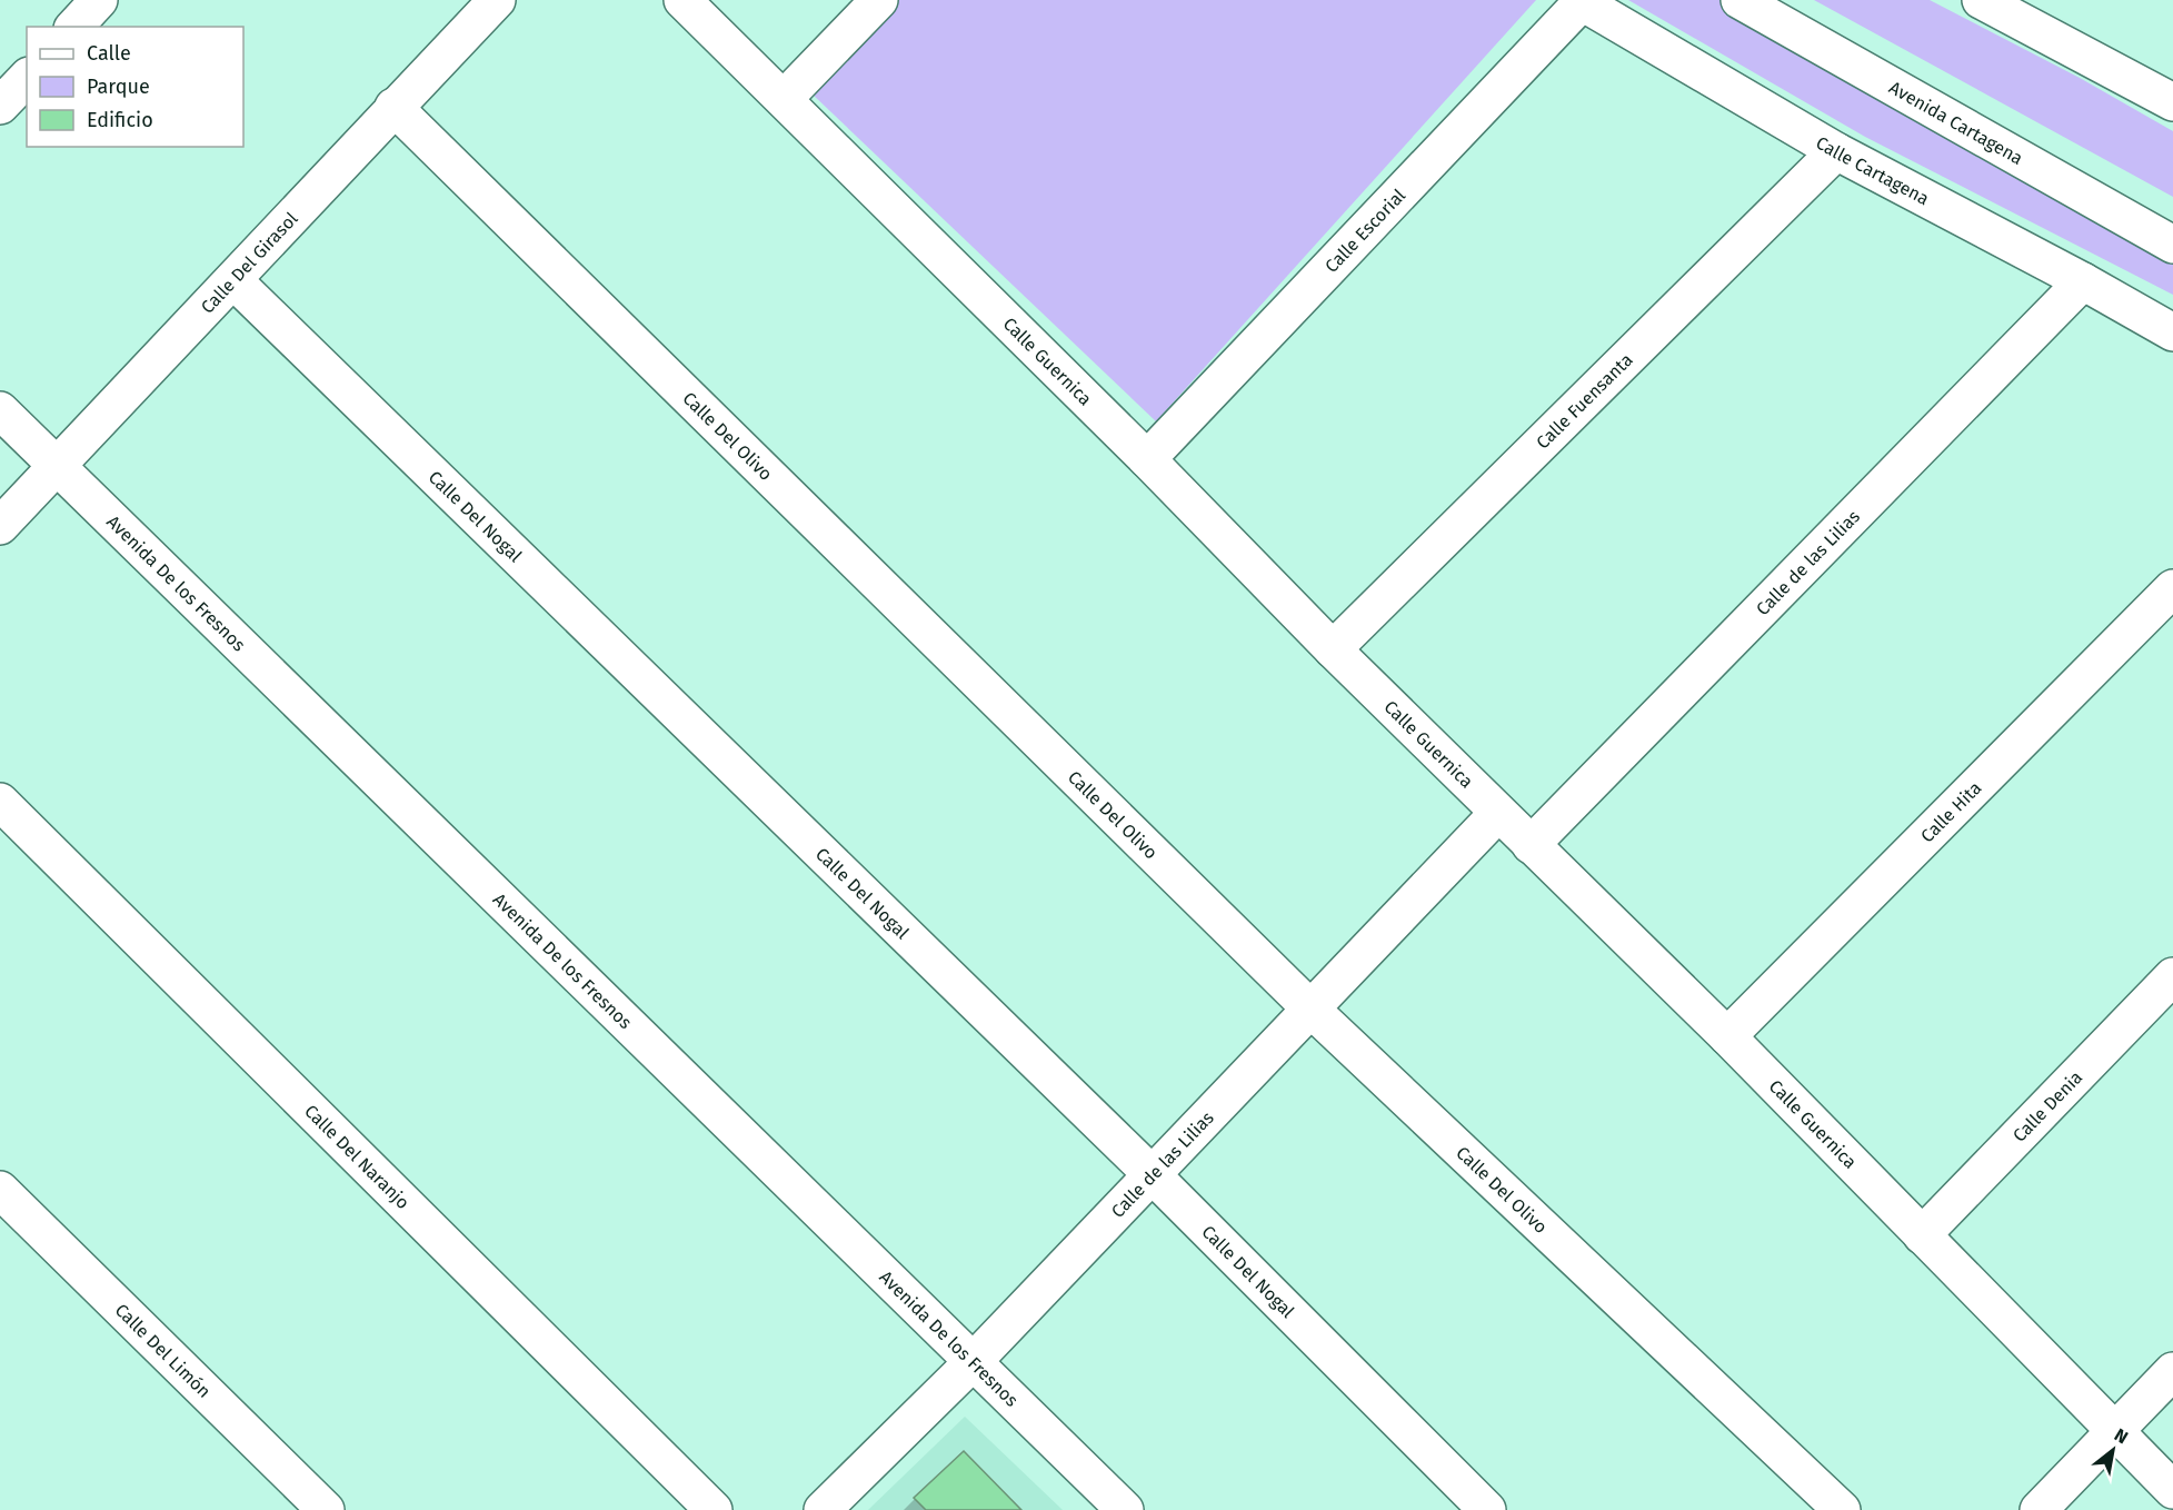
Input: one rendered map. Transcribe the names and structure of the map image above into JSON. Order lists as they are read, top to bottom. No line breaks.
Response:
{"streets":{"street":["Avenida Cartagena","Calle Cartagena","Calle Escorial","Calle Del Girasol","Calle Guernica","Calle Fuensanta","Calle Del Olivo","Calle Del Nogal","Calle de las Lilias","Avenida De los Fresnos","Calle Hita","Calle Denia","Calle Del Naranjo","Calle Del Limón"]},"crossings":[["Calle Cartagena","Calle Escorial"],["Calle Cartagena","Calle Fuensanta"],["Calle Cartagena","Calle de las Lilias"],["Calle Escorial","Calle Guernica"],["Calle Del Girasol","Calle Del Olivo"],["Calle Del Girasol","Calle Del Nogal"],["Calle Del Girasol","Avenida De los Fresnos"],["Calle Guernica","Calle Fuensanta"],["Calle Guernica","Calle de las Lilias"],["Calle Guernica","Calle Hita"],["Calle Guernica","Calle Denia"],["Calle Del Olivo","Calle de las Lilias"],["Calle Del Nogal","Calle de las Lilias"],["Calle de las Lilias","Avenida De los Fresnos"]],"legend":["Calle","Parque","Edificio"],"north":"top right"}
